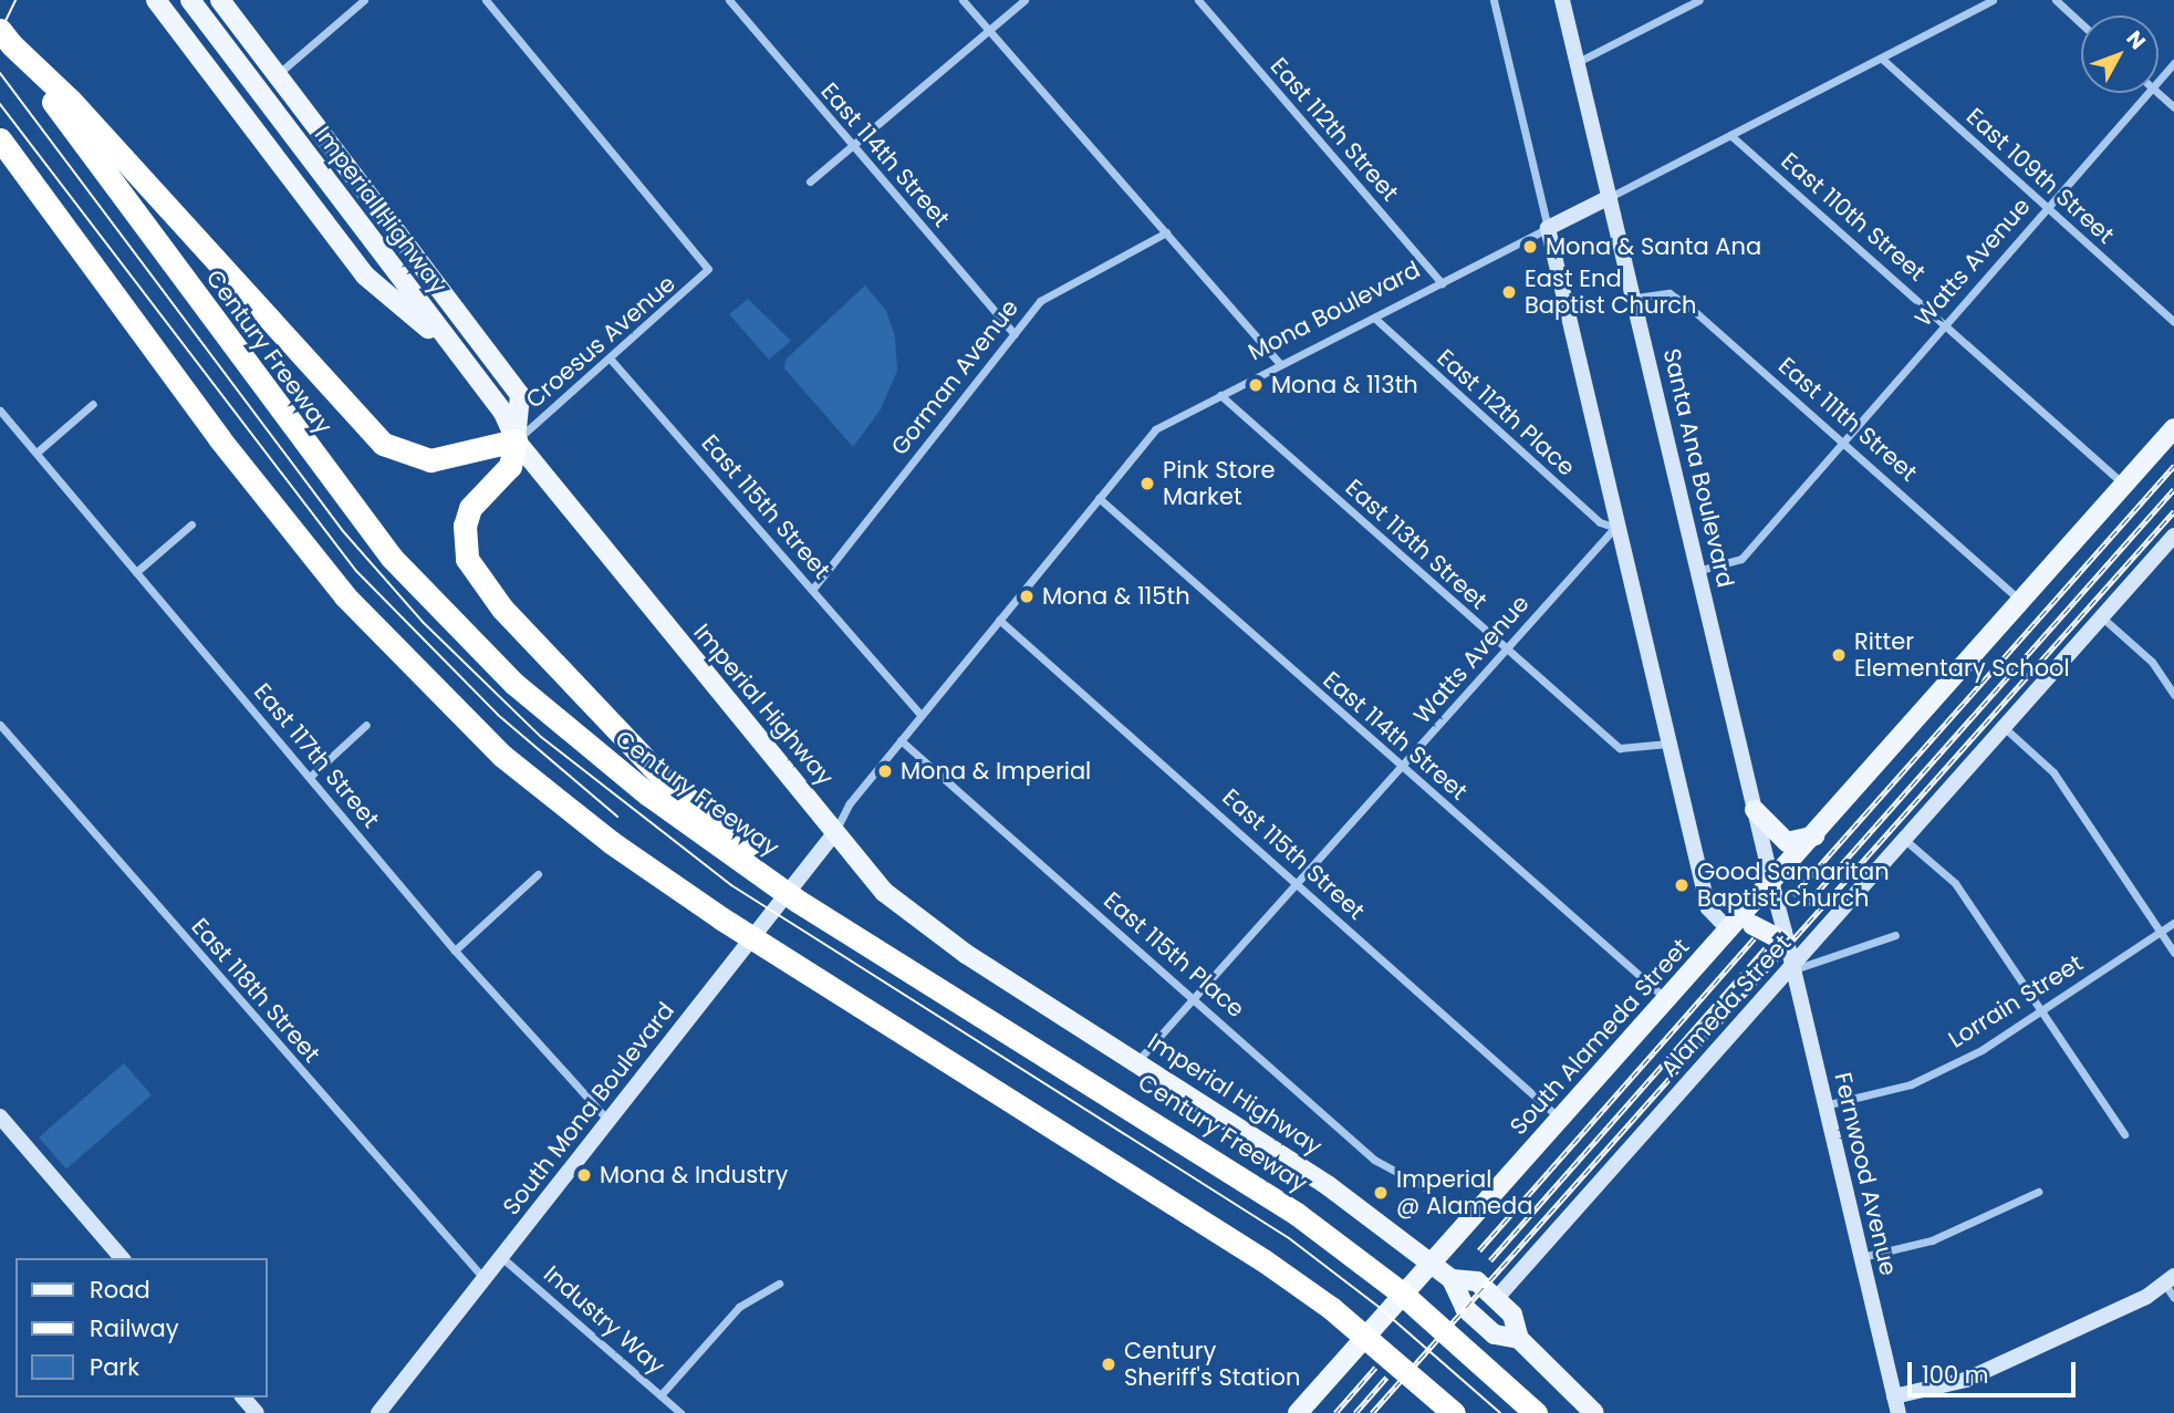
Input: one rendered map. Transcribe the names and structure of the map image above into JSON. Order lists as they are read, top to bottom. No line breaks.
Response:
{"streets":{"highway":["Century Freeway"],"main road":["Imperial Highway","South Alameda Street"],"street":["East 112th Street","East 114th Street","East 109th Street","East 110th Street","Watts Avenue","Mona Boulevard","Croesus Avenue","Gorman Avenue","East 112th Place","East 111th Street","Santa Ana Boulevard","East 115th Street","East 113th Street","East 117th Street","East 115th Place","East 118th Street","Lorrain Street","Alameda Street","South Mona Boulevard","Fernwood Avenue","Industry Way"]},"crossings":[["East 112th Street","Mona Boulevard"],["East 114th Street","Watts Avenue"],["East 114th Street","Mona Boulevard"],["East 114th Street","Gorman Avenue"],["East 114th Street","South Alameda Street"],["East 109th Street","Watts Avenue"],["East 109th Street","Mona Boulevard"],["Imperial Highway","Watts Avenue"],["Imperial Highway","Mona Boulevard"],["Imperial Highway","Croesus Avenue"],["Imperial Highway","Alameda Street"],["Imperial Highway","South Alameda Street"],["Imperial Highway","South Mona Boulevard"],["East 110th Street","Watts Avenue"],["East 110th Street","Mona Boulevard"],["East 110th Street","South Alameda Street"],["Watts Avenue","East 112th Place"],["Watts Avenue","East 111th Street"],["Watts Avenue","Santa Ana Boulevard"],["Watts Avenue","East 115th Street"],["Watts Avenue","East 113th Street"],["Watts Avenue","East 115th Place"],["Mona Boulevard","East 112th Place"],["Mona Boulevard","Santa Ana Boulevard"],["Mona Boulevard","East 115th Street"],["Mona Boulevard","East 113th Street"],["Mona Boulevard","East 115th Place"],["Mona Boulevard","South Mona Boulevard"],["Croesus Avenue","East 115th Street"],["Gorman Avenue","East 115th Street"],["East 111th Street","Santa Ana Boulevard"],["East 111th Street","South Alameda Street"],["Santa Ana Boulevard","South Alameda Street"],["Santa Ana Boulevard","Fernwood Avenue"],["East 115th Street","South Alameda Street"],["East 117th Street","South Mona Boulevard"],["East 118th Street","South Mona Boulevard"],["Lorrain Street","Fernwood Avenue"],["Alameda Street","Fernwood Avenue"],["South Mona Boulevard","Industry Way"]],"places":["Mona & Santa Ana","East End Baptist Church","Mona & 113th","Pink Store Market","Mona & 115th","Ritter Elementary School","Mona & Imperial","Good Samaritan Baptist Church","Mona & Industry","Imperial @ Alameda","Century Sheriff's Station"],"legend":["Road","Railway","Park"],"scale_bar":"100 m","north":"top right"}
